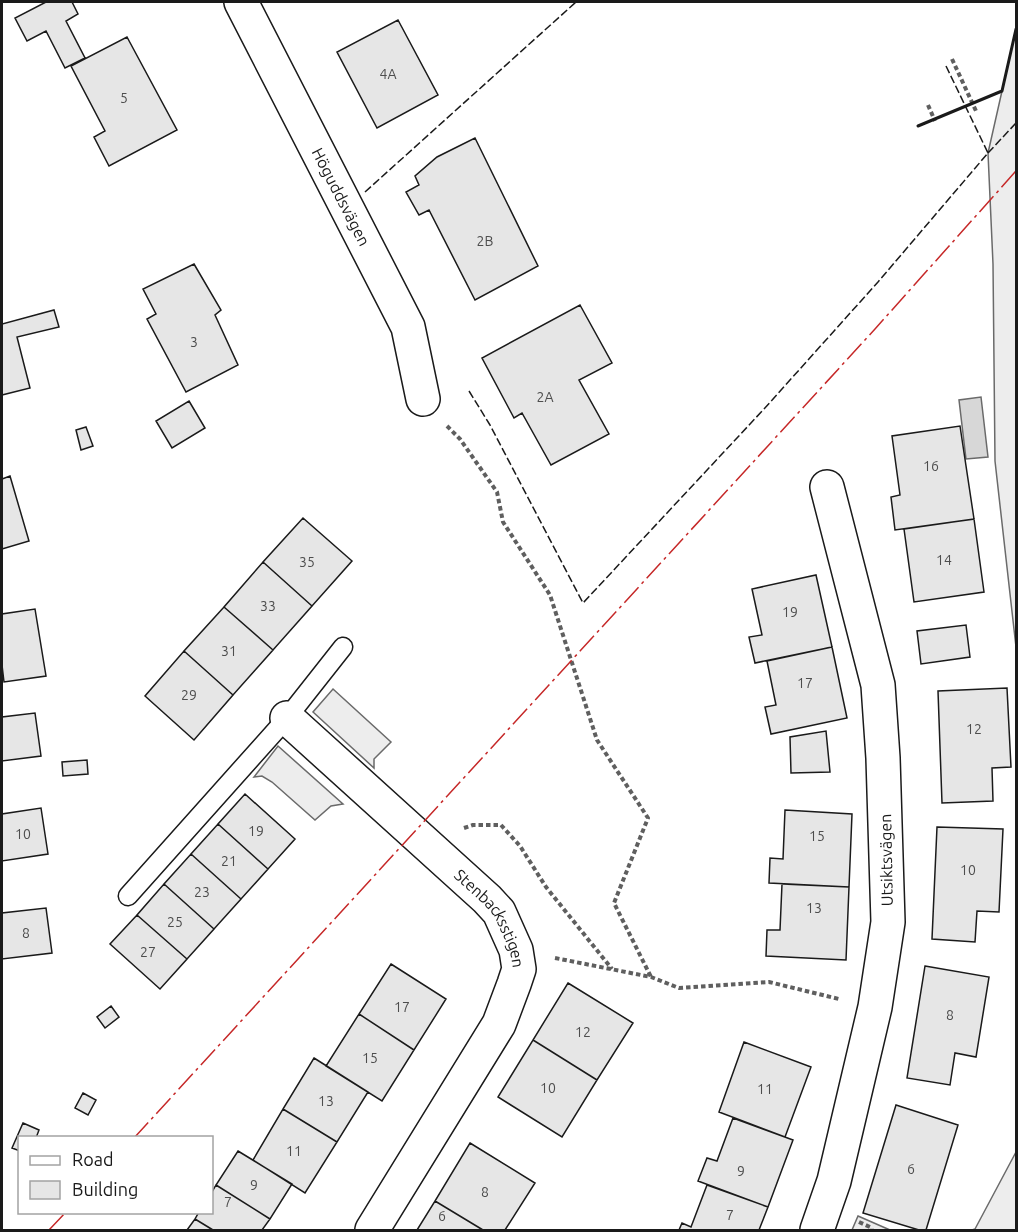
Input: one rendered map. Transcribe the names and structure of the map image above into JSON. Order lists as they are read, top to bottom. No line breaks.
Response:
{"streets":{"street":["Höguddsvägen","Utsiktsvägen","Stenbacksstigen"]},"house_numbers":["4A","5","2B","3","2A","16","14","35","33","19","31","17","29","12","19","10","15","21","10","23","13","25","8","27","17","8","12","15","10","11","13","11","6","9","9","8","7","7","6"],"legend":["Road","Building"]}
